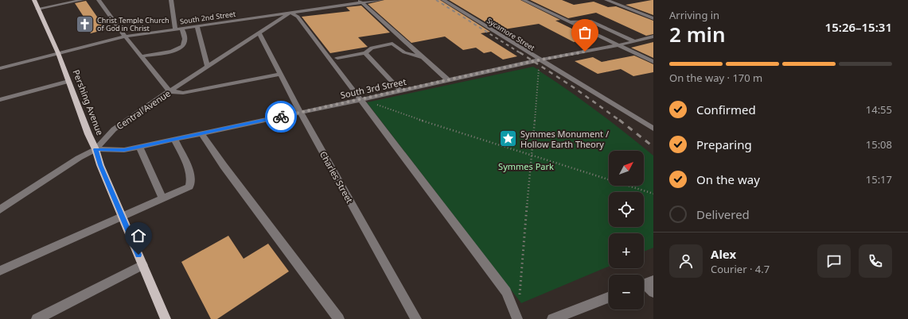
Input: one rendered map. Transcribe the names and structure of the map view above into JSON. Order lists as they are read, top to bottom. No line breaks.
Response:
{"streets":{"main road":["Pershing Avenue"],"street":["South 2nd Street","Sycamore Street","South 3rd Street","Central Avenue","Charles Street"]},"crossings":[["South 2nd Street","Pershing Avenue"],["South 2nd Street","Central Avenue"],["Sycamore Street","South 3rd Street"],["South 3rd Street","Pershing Avenue"],["South 3rd Street","Central Avenue"],["South 3rd Street","Charles Street"],["Pershing Avenue","Central Avenue"],["Central Avenue","Charles Street"]],"parks":["Symmes Park"],"places":{"church":["Christ Temple Church of God in Christ"],"place":["Symmes Monument / Hollow Earth Theory"]},"north":"top right","page":{"heading":["2 min","Arriving in","15:26–15:31"],"panel":["Alex","Courier · 4.7"],"bar":"On the way · 170 m","list":[["Confirmed","14:55"],["Preparing","15:08"],["On the way","15:17"],"Delivered"],"map_buttons":["+","−"]}}
